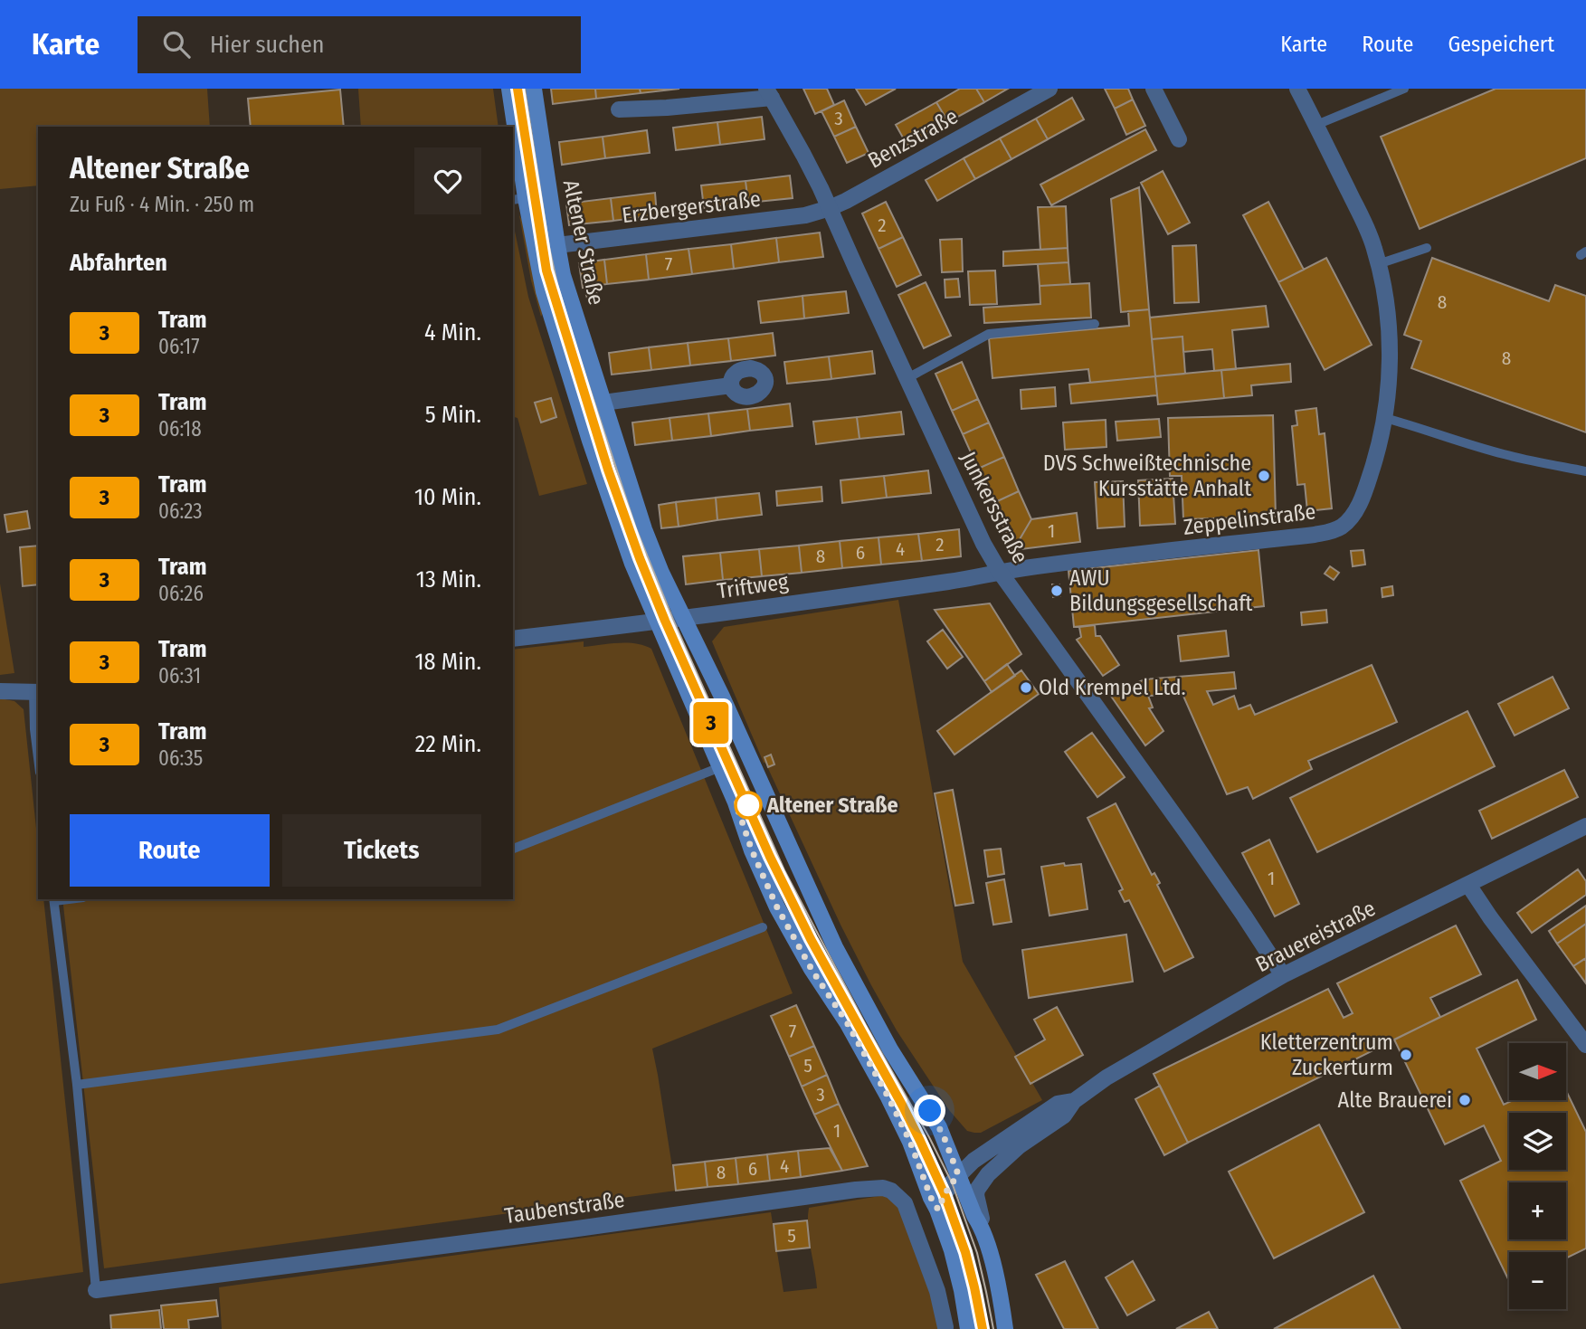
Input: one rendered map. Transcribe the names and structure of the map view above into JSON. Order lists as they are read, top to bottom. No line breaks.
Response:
{"streets":{"main road":["Altener Straße"],"street":["Benzstraße","Erzbergerstraße","Junkersstraße","Zeppelinstraße","Triftweg","Brauereistraße","Taubenstraße"]},"crossings":[["Benzstraße","Erzbergerstraße"],["Benzstraße","Junkersstraße"],["Erzbergerstraße","Altener Straße"],["Erzbergerstraße","Junkersstraße"],["Altener Straße","Triftweg"],["Altener Straße","Brauereistraße"],["Junkersstraße","Zeppelinstraße"],["Junkersstraße","Triftweg"],["Junkersstraße","Brauereistraße"],["Zeppelinstraße","Triftweg"]],"places":["DVS Schweißtechnische Kursstätte Anhalt","AWU Bildungsgesellschaft","Old Krempel Ltd.","Altener Straße","Kletterzentrum Zuckerturm","Alte Brauerei"],"lines":["tram line 3"],"house_numbers":["3","2","7","8","8","1","2","4","6","8","1","7","5","3","1","4","6","8","5"],"north":"right","page":{"header":"Karte","search":"Hier suchen","nav":["Karte","Route","Gespeichert"],"on_map":"3","heading":[["Altener Straße","Zu Fuß · 4 Min. · 250 m"],"Abfahrten"],"list":[{"mark":"3","name":"Tram","note":"06:17","value":"4 Min."},{"mark":"3","name":"Tram","note":"06:18","value":"5 Min."},{"mark":"3","name":"Tram","note":"06:23","value":"10 Min."},{"mark":"3","name":"Tram","note":"06:26","value":"13 Min."},{"mark":"3","name":"Tram","note":"06:31","value":"18 Min."},{"mark":"3","name":"Tram","note":"06:35","value":"22 Min."}],"buttons":["Route","Tickets"],"map_buttons":["+","−"]}}
